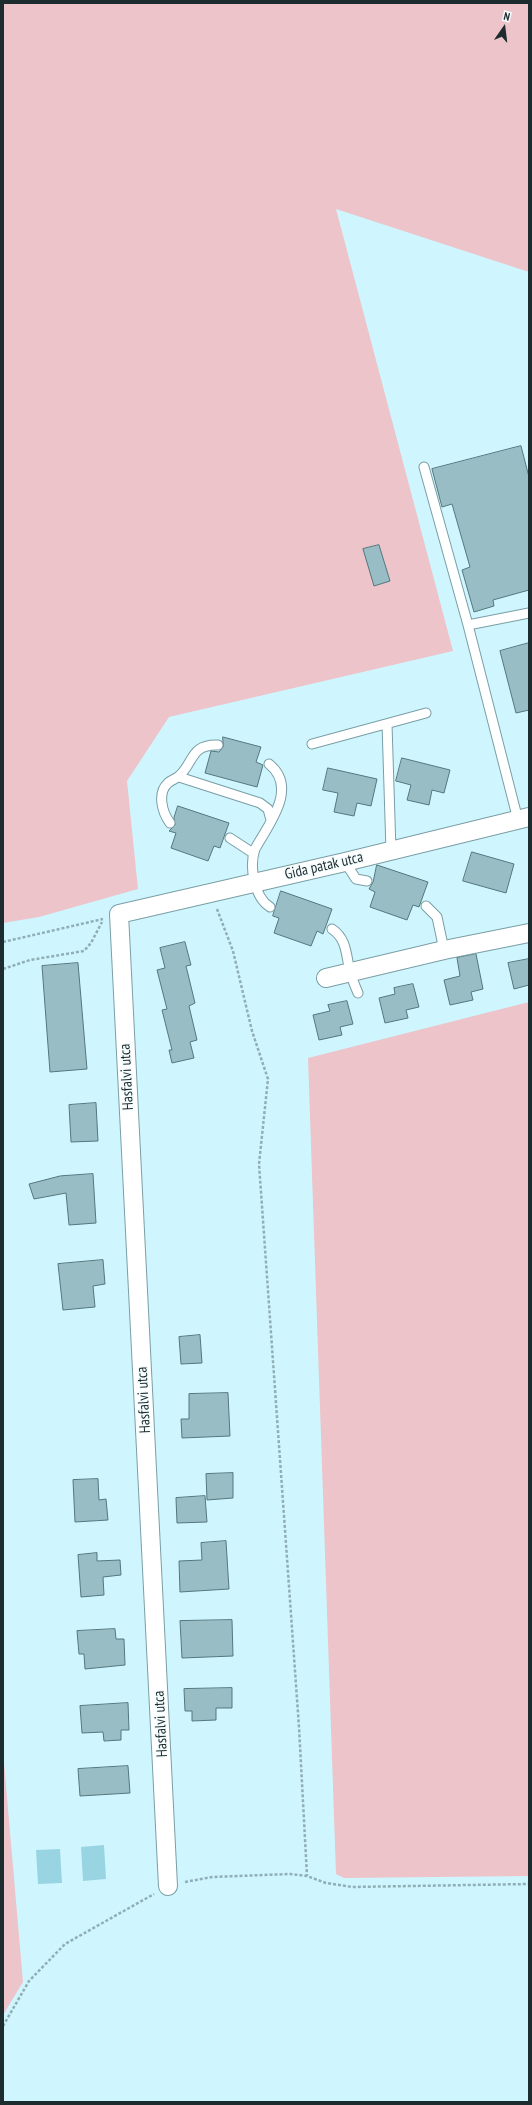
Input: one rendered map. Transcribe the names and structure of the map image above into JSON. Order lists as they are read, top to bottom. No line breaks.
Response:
{"streets":{"street":["Gida patak utca","Hasfalvi utca"]},"crossings":[["Gida patak utca","Hasfalvi utca"]],"north":"top"}
